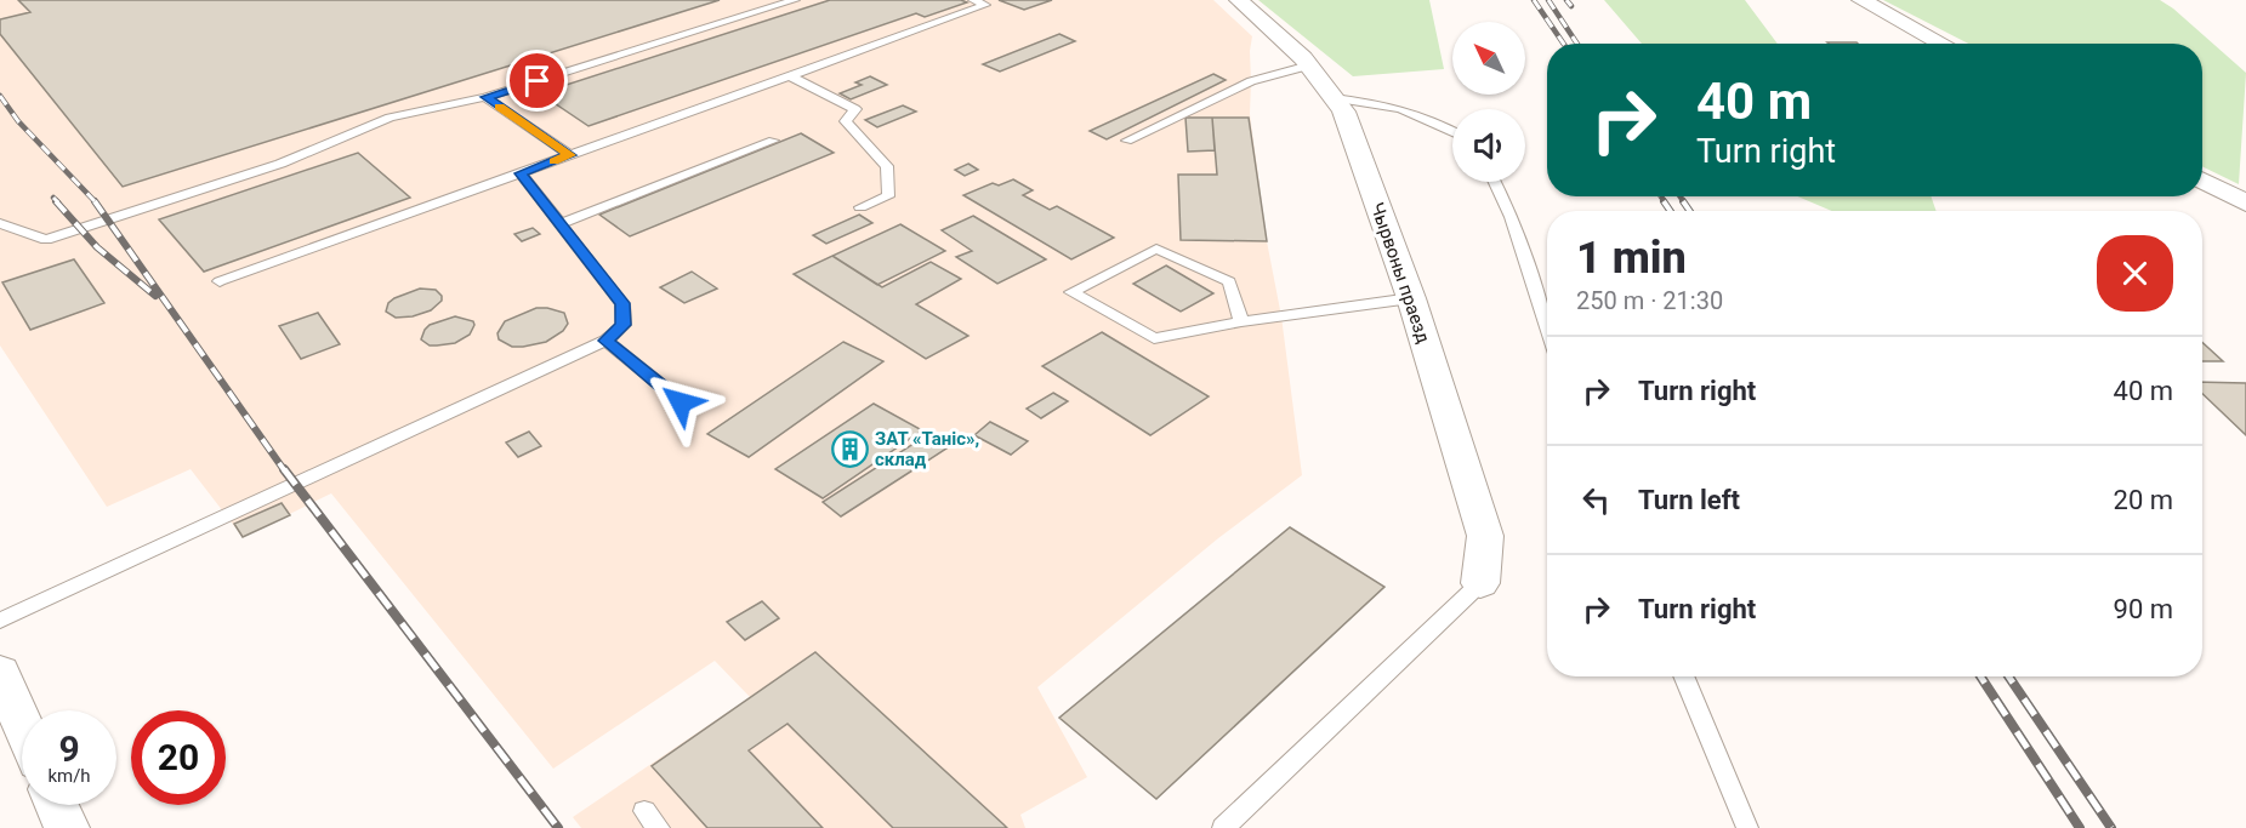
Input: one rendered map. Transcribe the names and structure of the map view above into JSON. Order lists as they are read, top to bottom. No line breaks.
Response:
{"streets":{"street":["Чырвоны праезд"]},"places":{"building":["ЗАТ «Таніс», склад"]},"north":"top left","page":{"turn":["40 m","Turn right"],"heading":["1 min","250 m · 21:30"],"list":[{"name":"Turn right","value":"40 m"},{"name":"Turn left","value":"20 m"},{"name":"Turn right","value":"90 m"}],"speed":"9 km/h","limit":"20"}}
